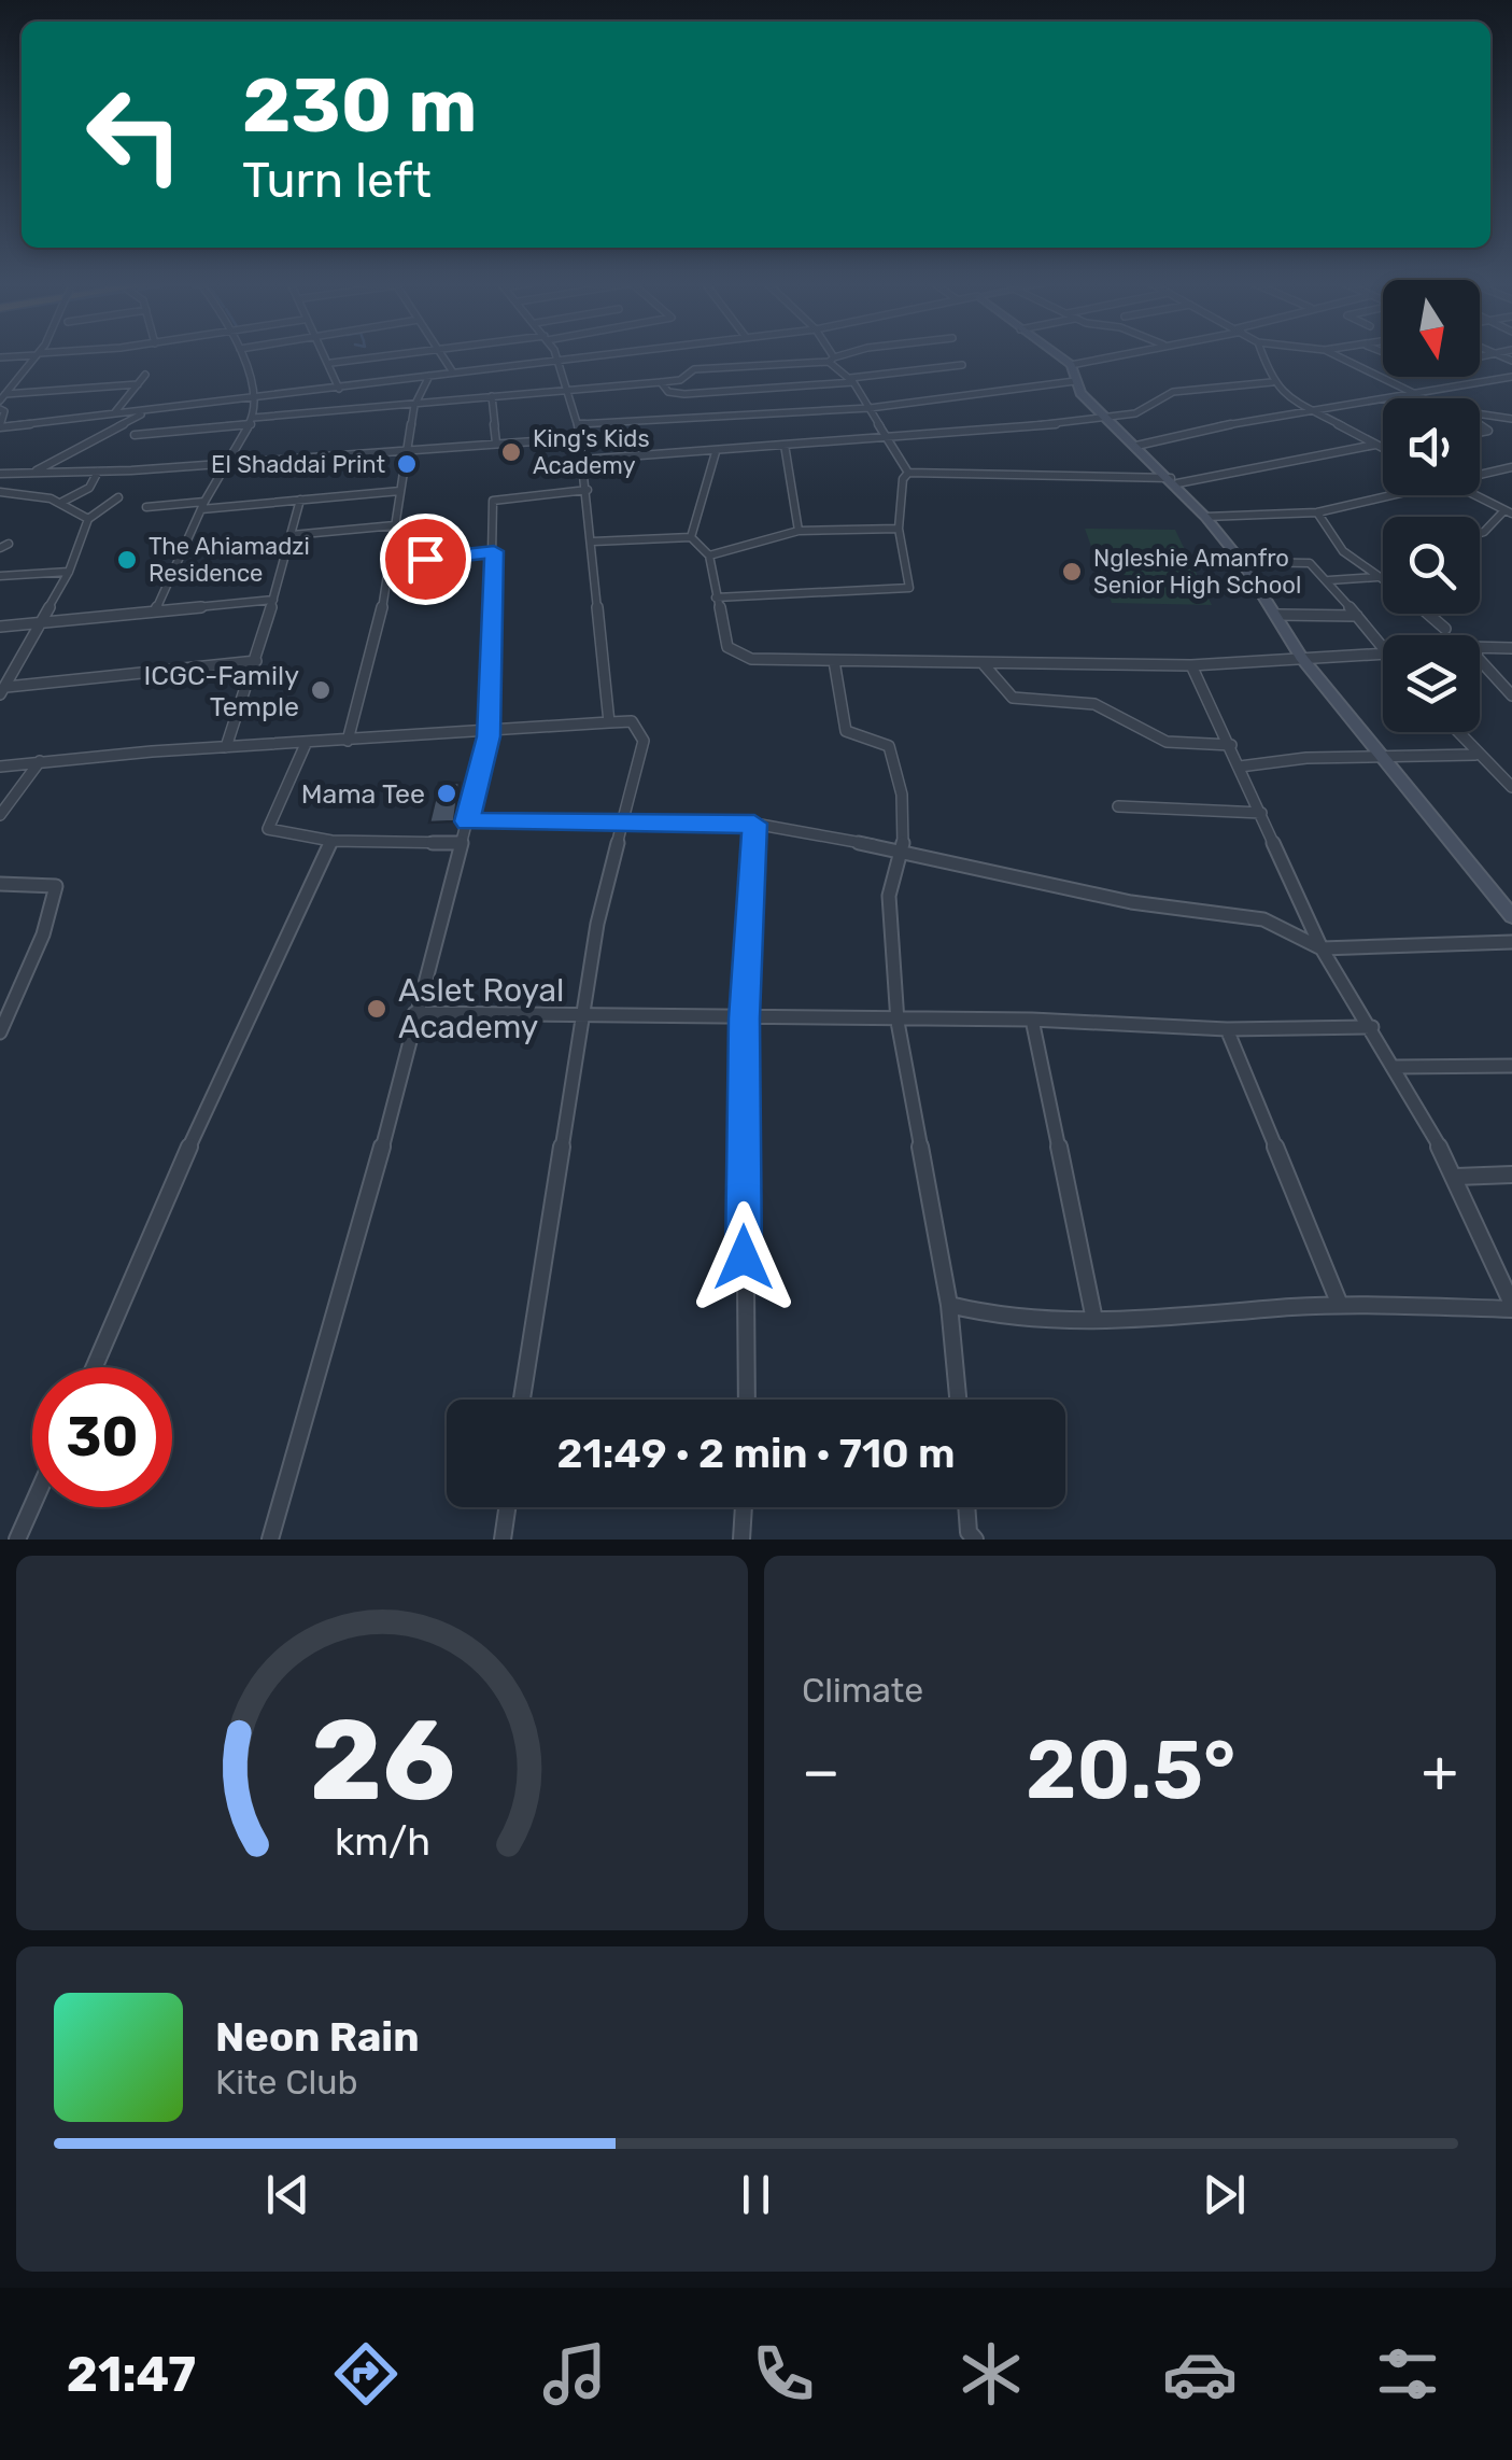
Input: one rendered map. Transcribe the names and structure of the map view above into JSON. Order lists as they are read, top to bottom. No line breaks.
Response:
{"places":["King's Kids Academy","El Shaddai Print","The Ahiamadzi Residence","Ngleshie Amanfro Senior High School","ICGC-Family Temple","Mama Tee","Aslet Royal Academy"],"north":"bottom","page":{"turn":["230 m","Turn left"],"limit":"30","trip":"21:49 · 2 min · 710 m","tile":"Climate","heat":["−","20.5°","+"],"song":["Neon Rain","Kite Club"],"tabs":"21:47","gauge":["26","km/h"]}}
